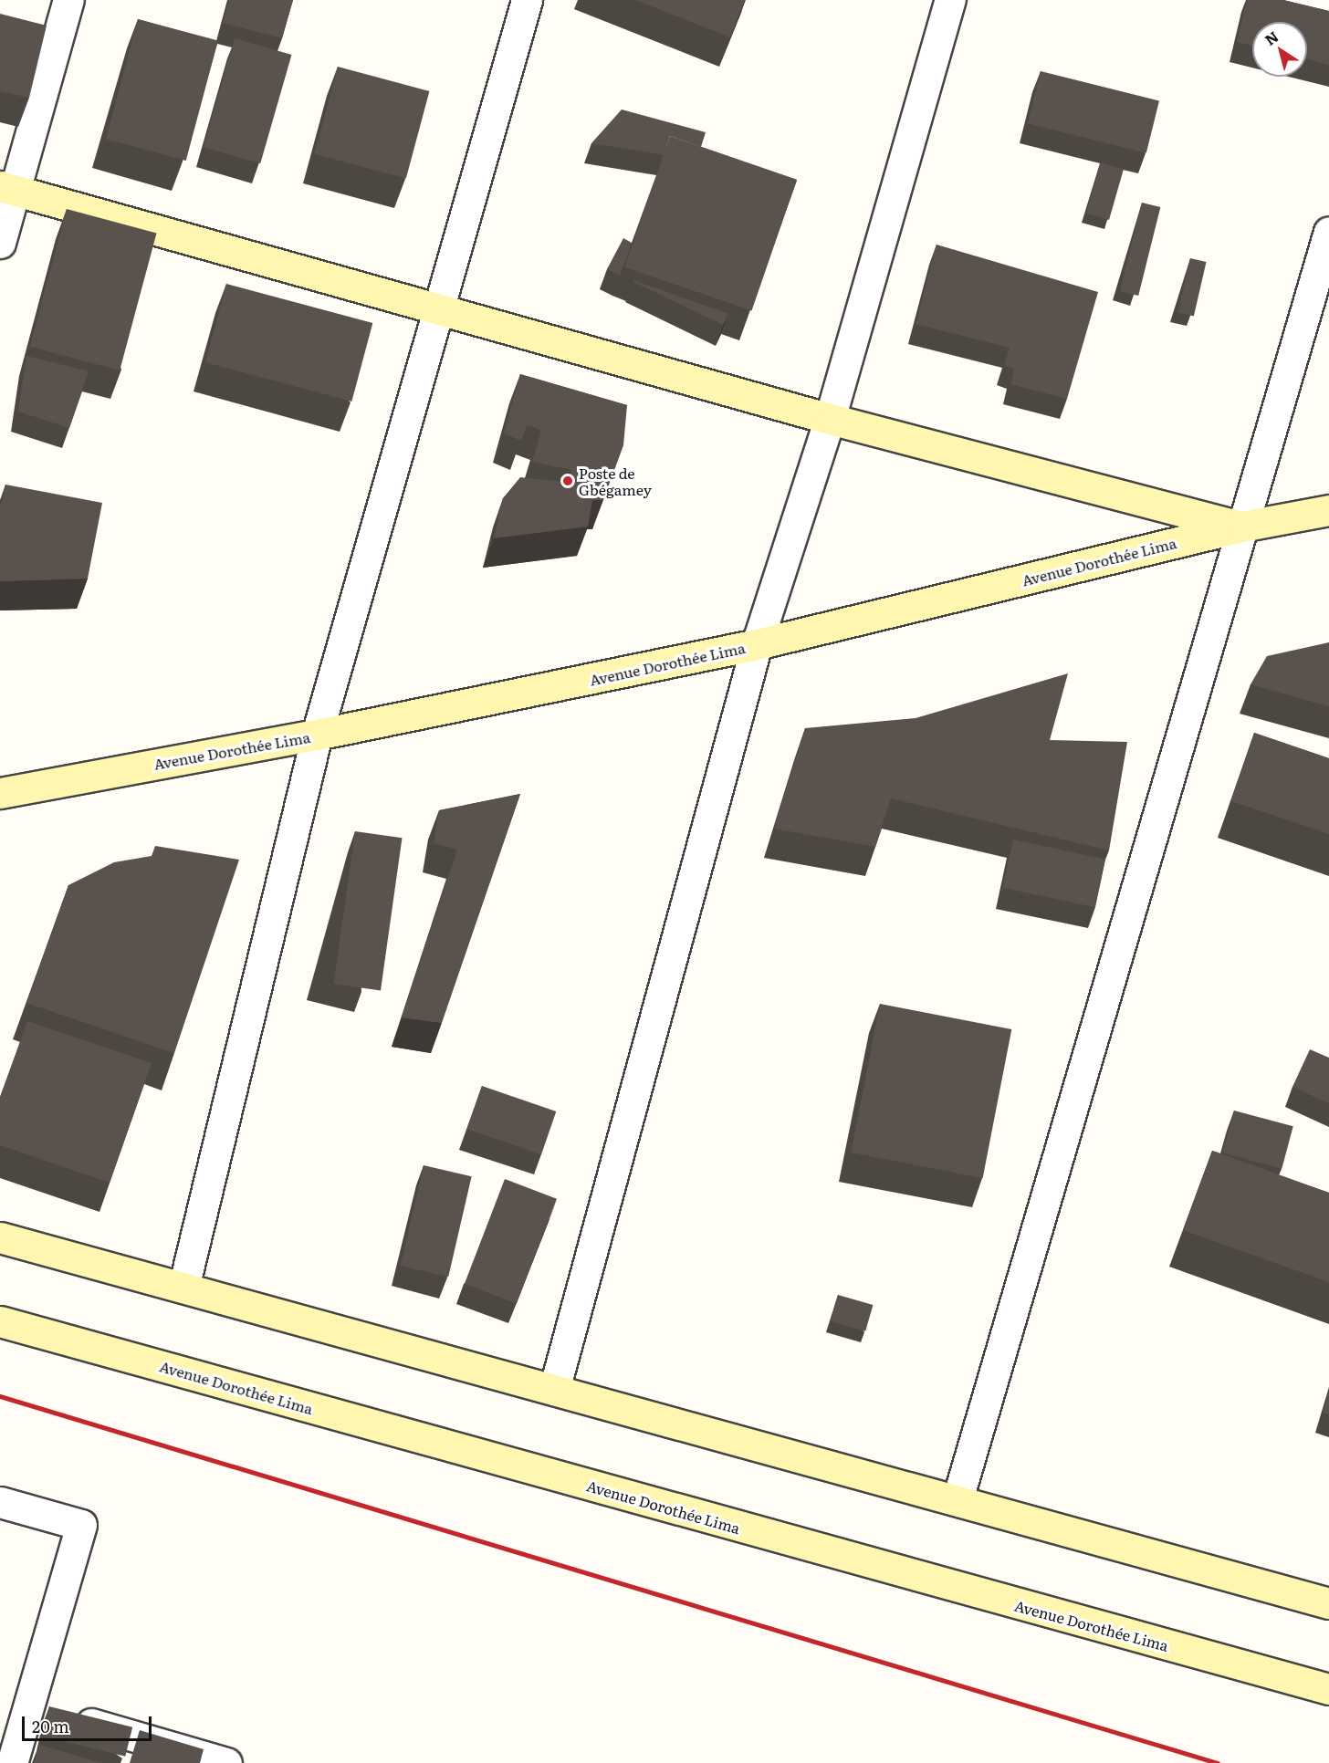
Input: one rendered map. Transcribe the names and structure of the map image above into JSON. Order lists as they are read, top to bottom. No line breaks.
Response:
{"streets":{"main road":["Avenue Dorothée Lima"]},"places":["Poste de Gbégamey"],"scale_bar":"20 m","north":"top left"}
